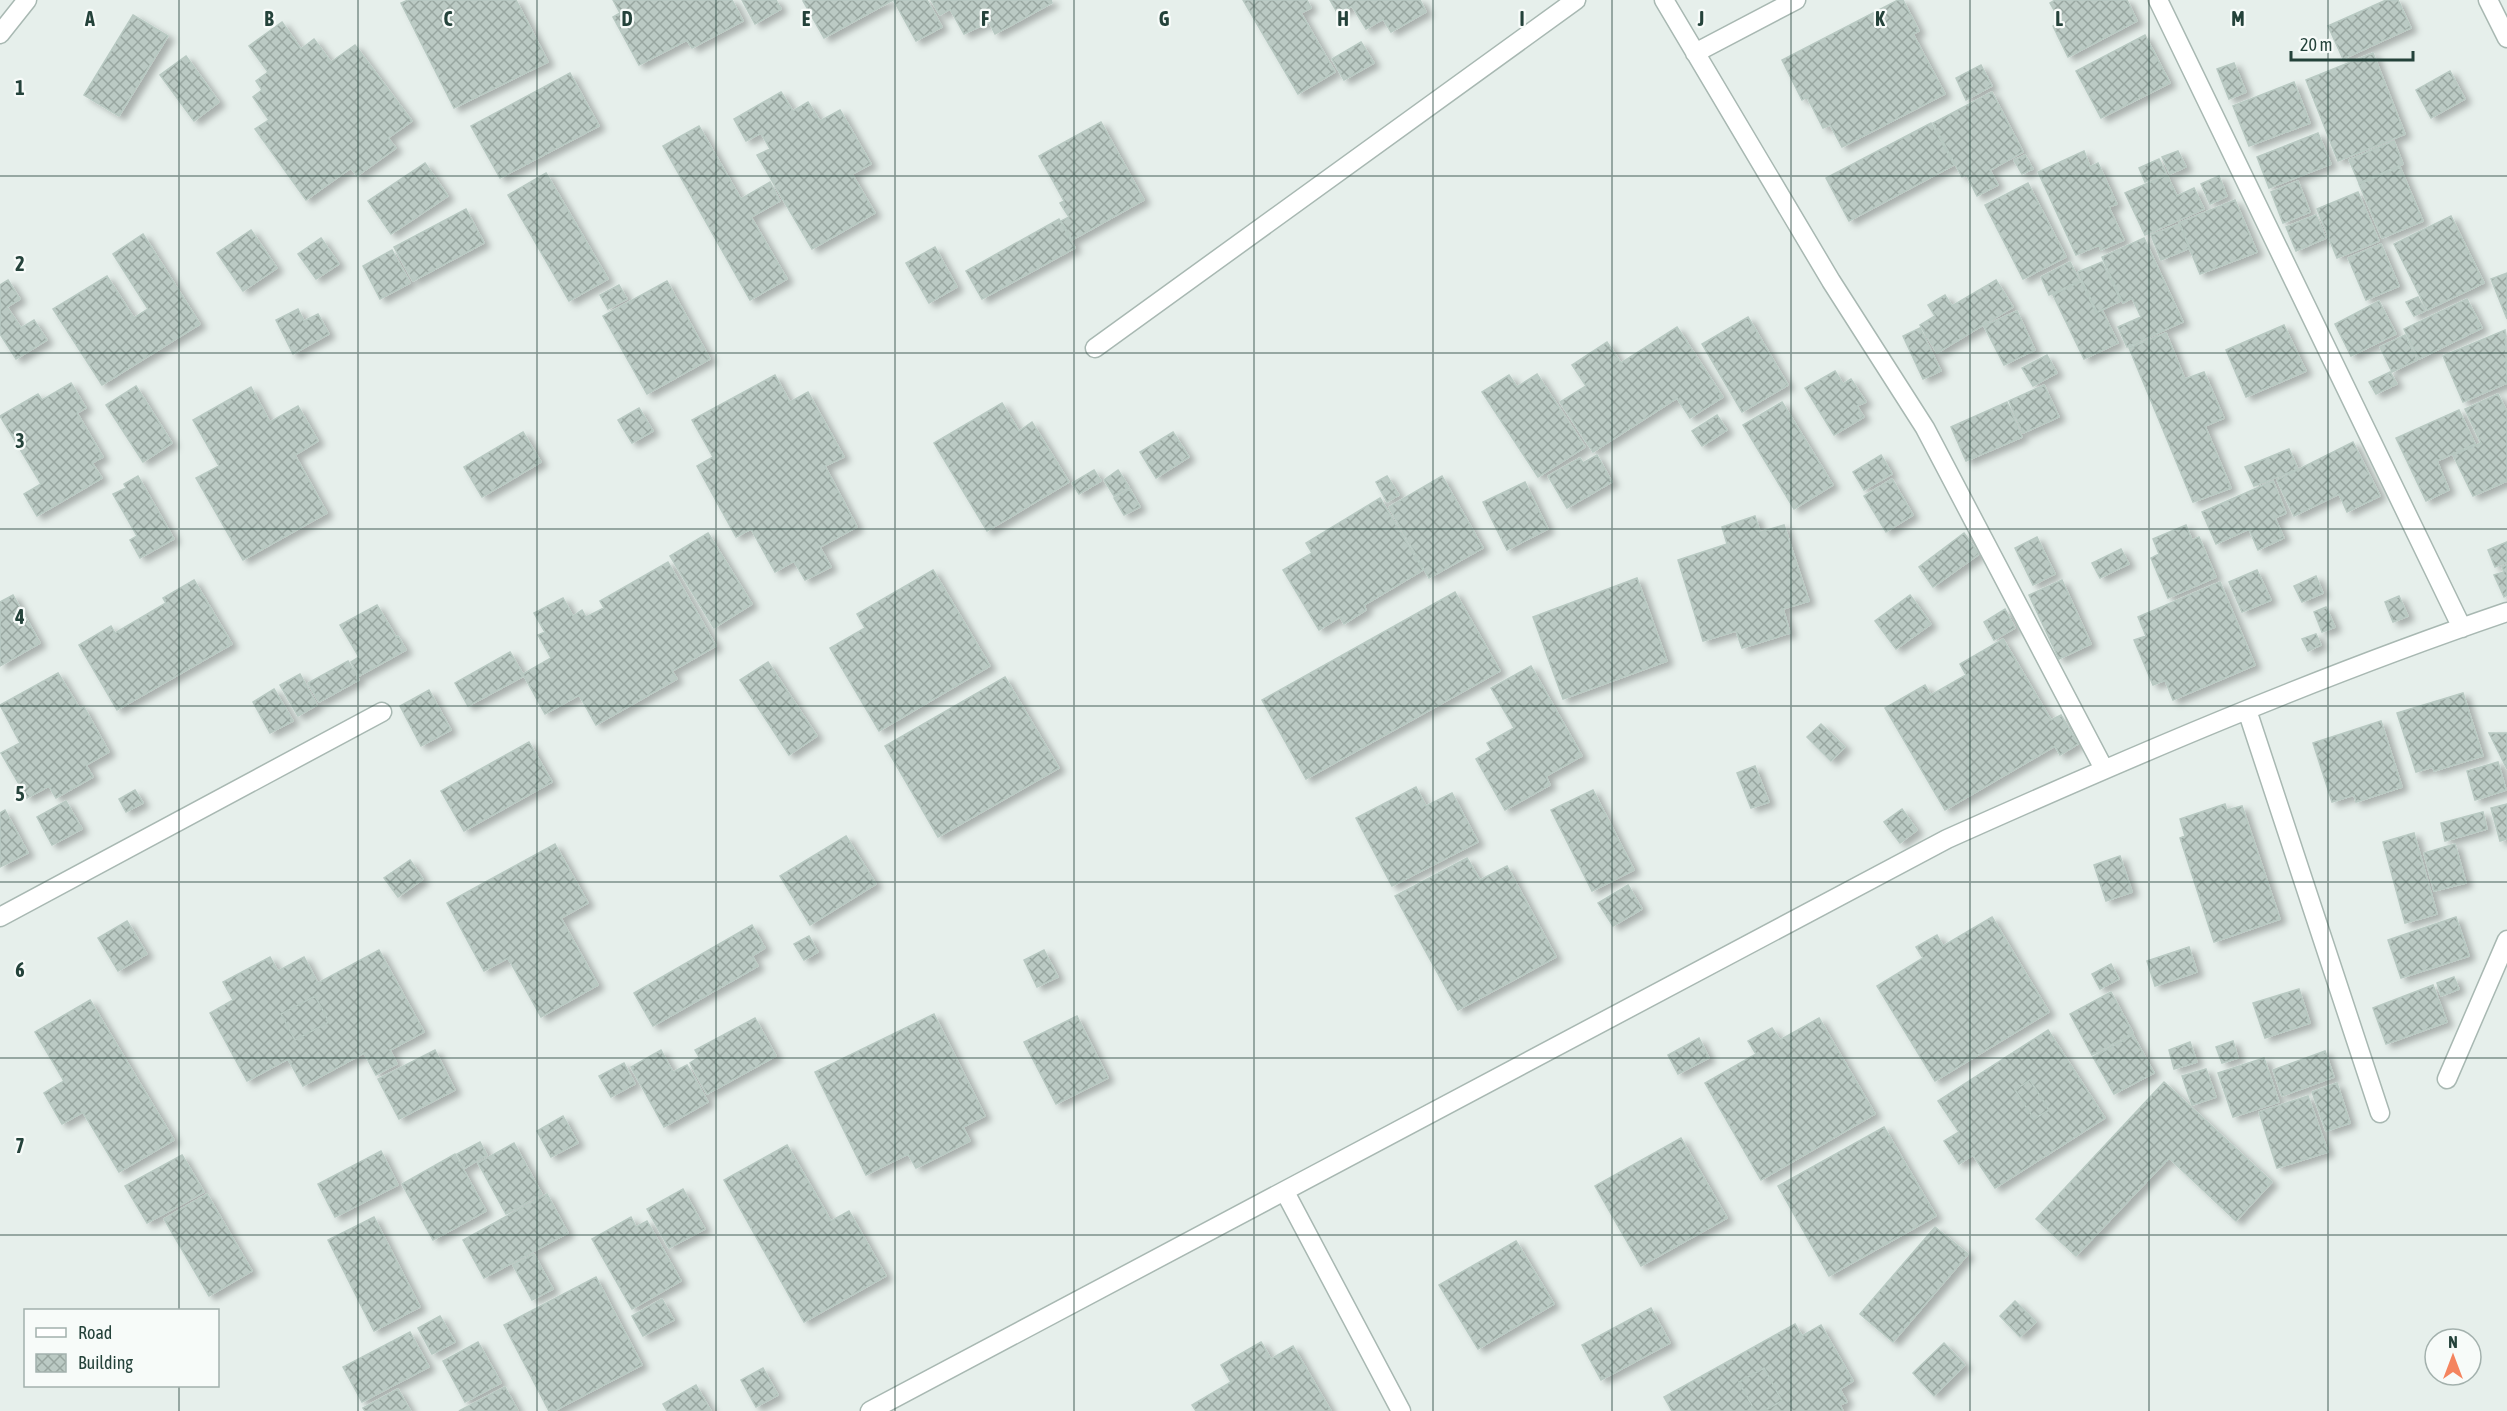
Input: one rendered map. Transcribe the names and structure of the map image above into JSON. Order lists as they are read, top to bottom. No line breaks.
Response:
{"legend":["Road","Building"],"scale_bar":"20 m","north":"top","grid":{"columns":["A","B","C","D","E","F","G","H","I","J","K","L","M"],"rows":["1","2","3","4","5","6","7"]}}
